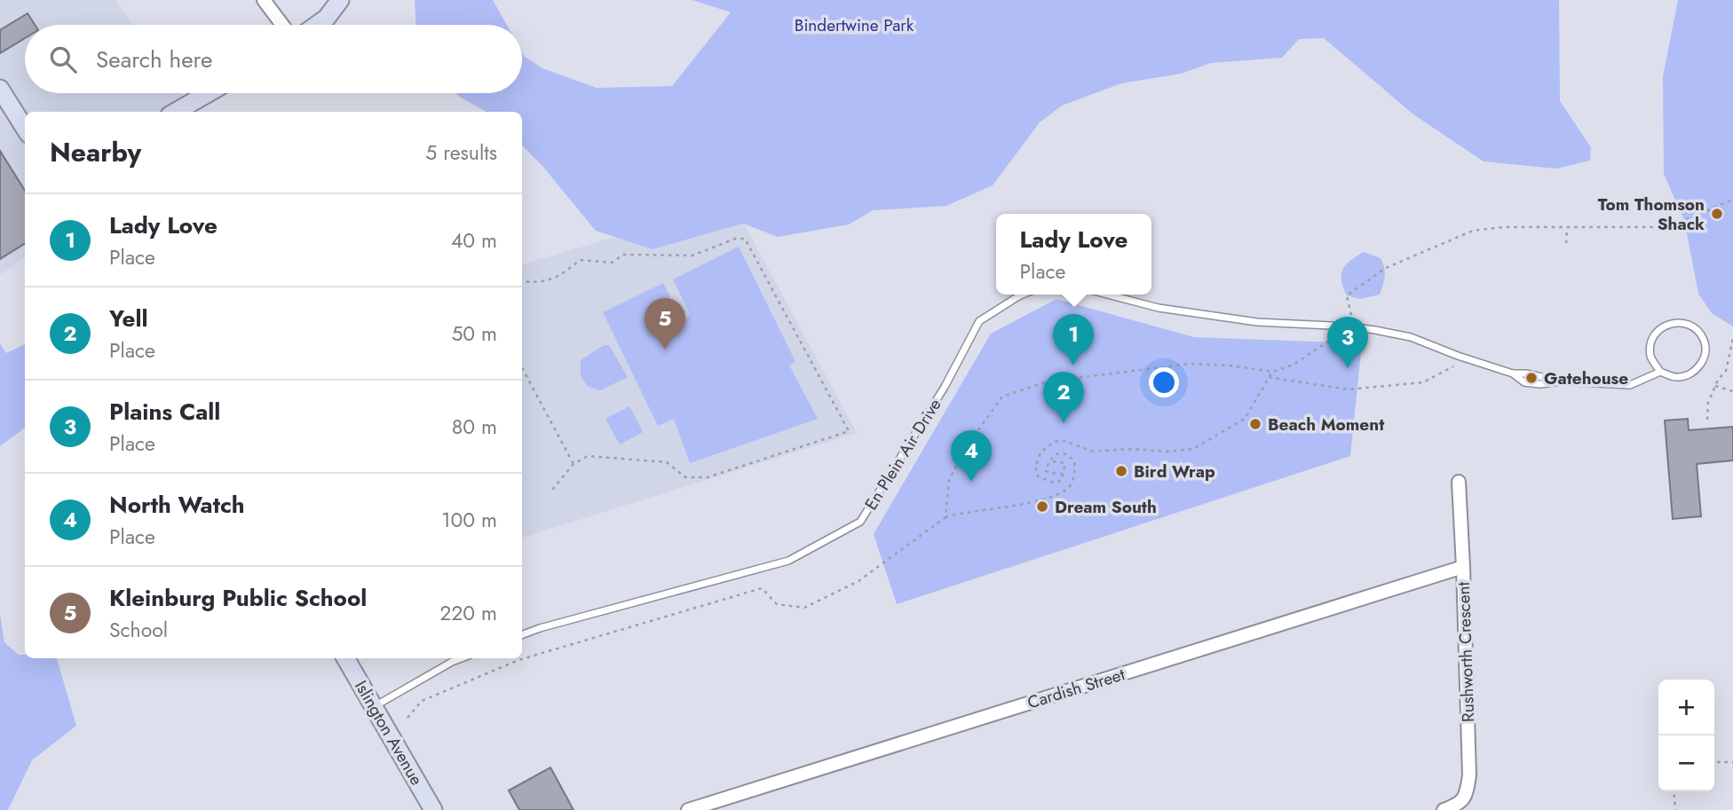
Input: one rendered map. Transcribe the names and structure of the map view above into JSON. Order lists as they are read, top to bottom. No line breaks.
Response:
{"streets":{"street":["Rushworth Crescent","Cardish Street","Islington Avenue"],"lane":["En Plein Air Drive"]},"crossings":[["Rushworth Crescent","Cardish Street"]],"parks":["Bindertwine Park"],"places":["Tom Thomson Shack","Gatehouse","Beach Moment","Bird Wrap","Dream South"],"page":{"search":"Search here","heading":["Nearby","5 results"],"list":[{"mark":"1","name":"Lady Love","note":"Place","value":"40 m"},{"mark":"2","name":"Yell","note":"Place","value":"50 m"},{"mark":"3","name":"Plains Call","note":"Place","value":"80 m"},{"mark":"4","name":"North Watch","note":"Place","value":"100 m"},{"mark":"5","name":"Kleinburg Public School","note":"School","value":"220 m"}],"popup":["Lady Love","Place"],"pins":["5","1","3","2","4"],"map_buttons":["+","−"]}}
